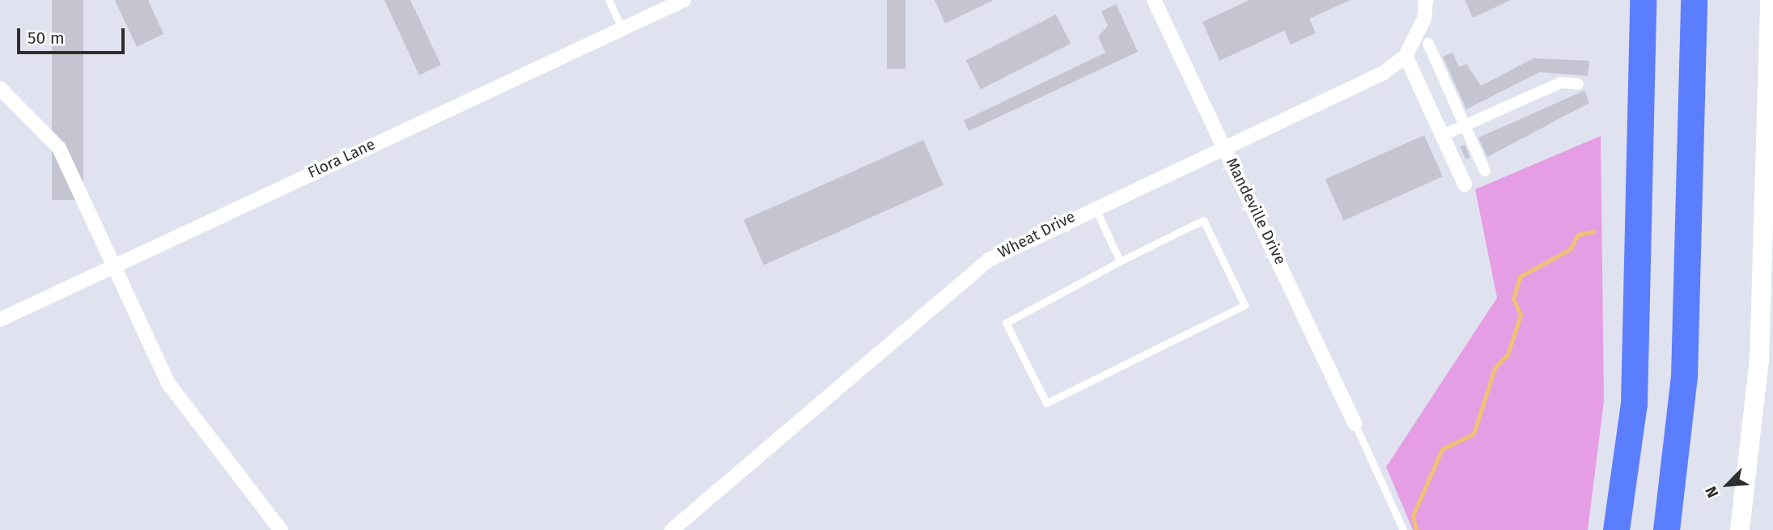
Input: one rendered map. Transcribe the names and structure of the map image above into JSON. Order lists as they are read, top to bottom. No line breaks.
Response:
{"streets":{"street":["Flora Lane","Mandeville Drive","Wheat Drive"]},"crossings":[["Mandeville Drive","Wheat Drive"]],"scale_bar":"50 m","north":"bottom left"}
